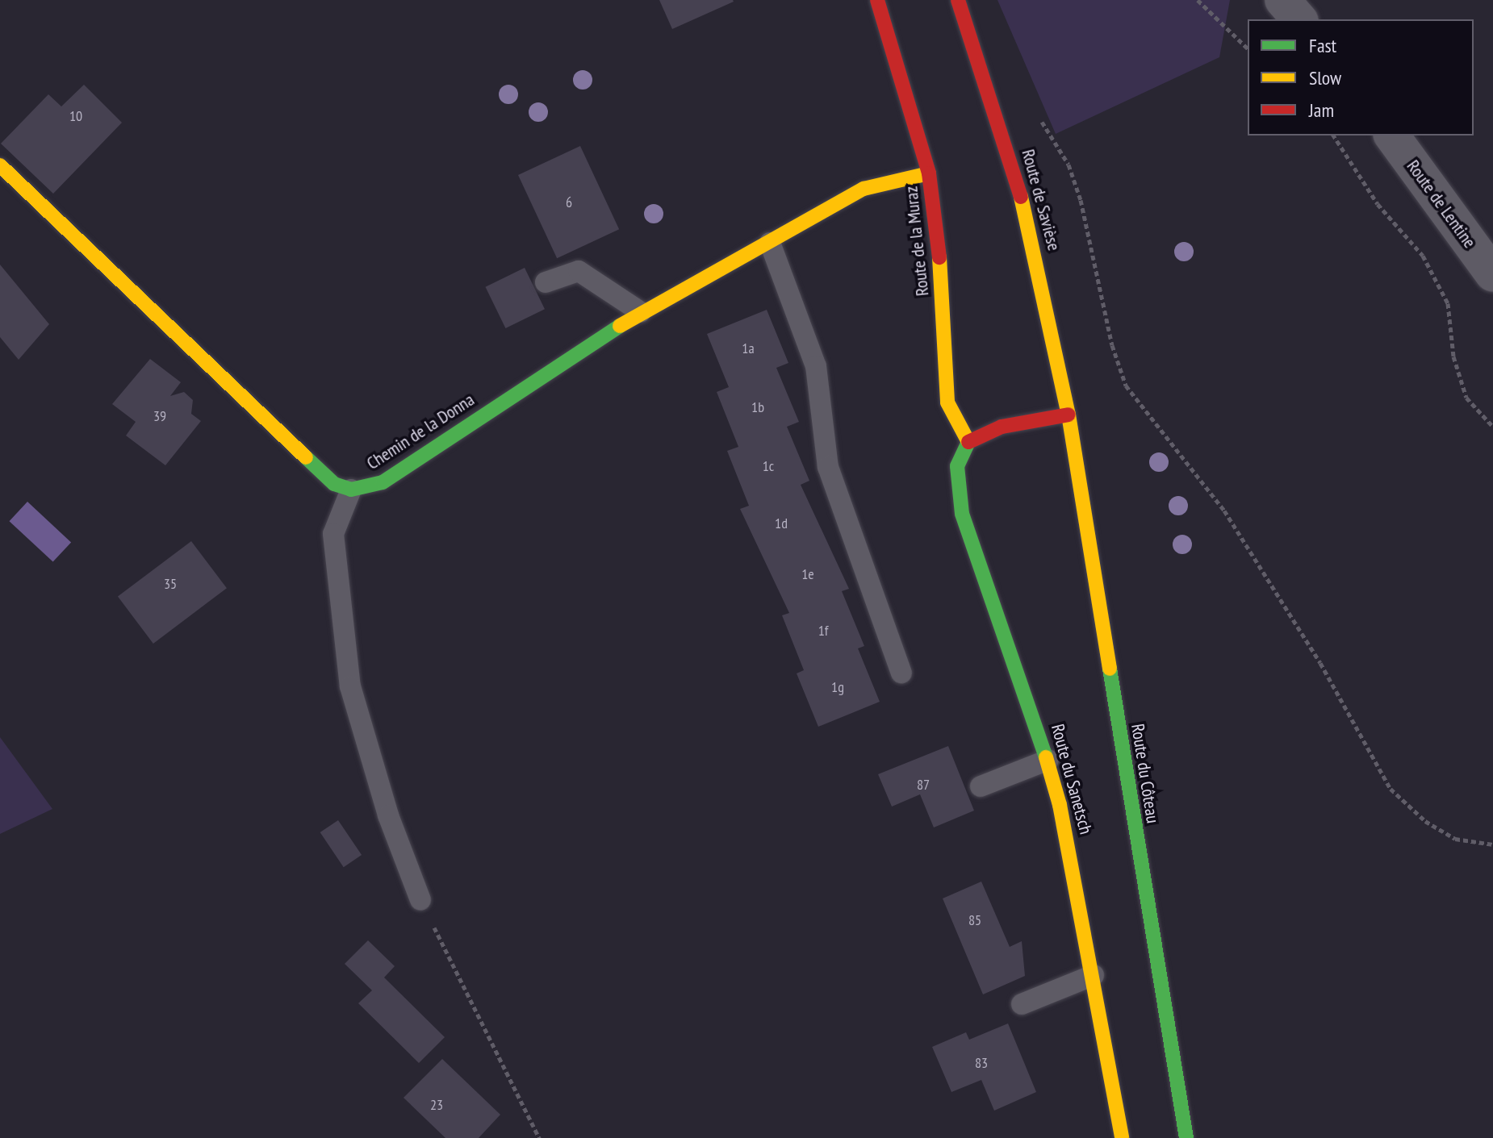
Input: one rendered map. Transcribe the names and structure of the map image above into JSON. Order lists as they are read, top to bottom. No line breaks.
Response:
{"streets":{"street":["Route de Savièse","Route de Lentine","Route de la Muraz","Chemin de la Donna","Route du Côteau","Route du Sanetsch"]},"crossings":[["Route de Savièse","Route du Côteau"],["Route de la Muraz","Chemin de la Donna"],["Route de la Muraz","Route du Sanetsch"]],"house_numbers":["10","6","1a","1b","39","1c","1d","1e","35","1f","1g","87","85","83","23"],"legend":["Fast","Slow","Jam"]}
